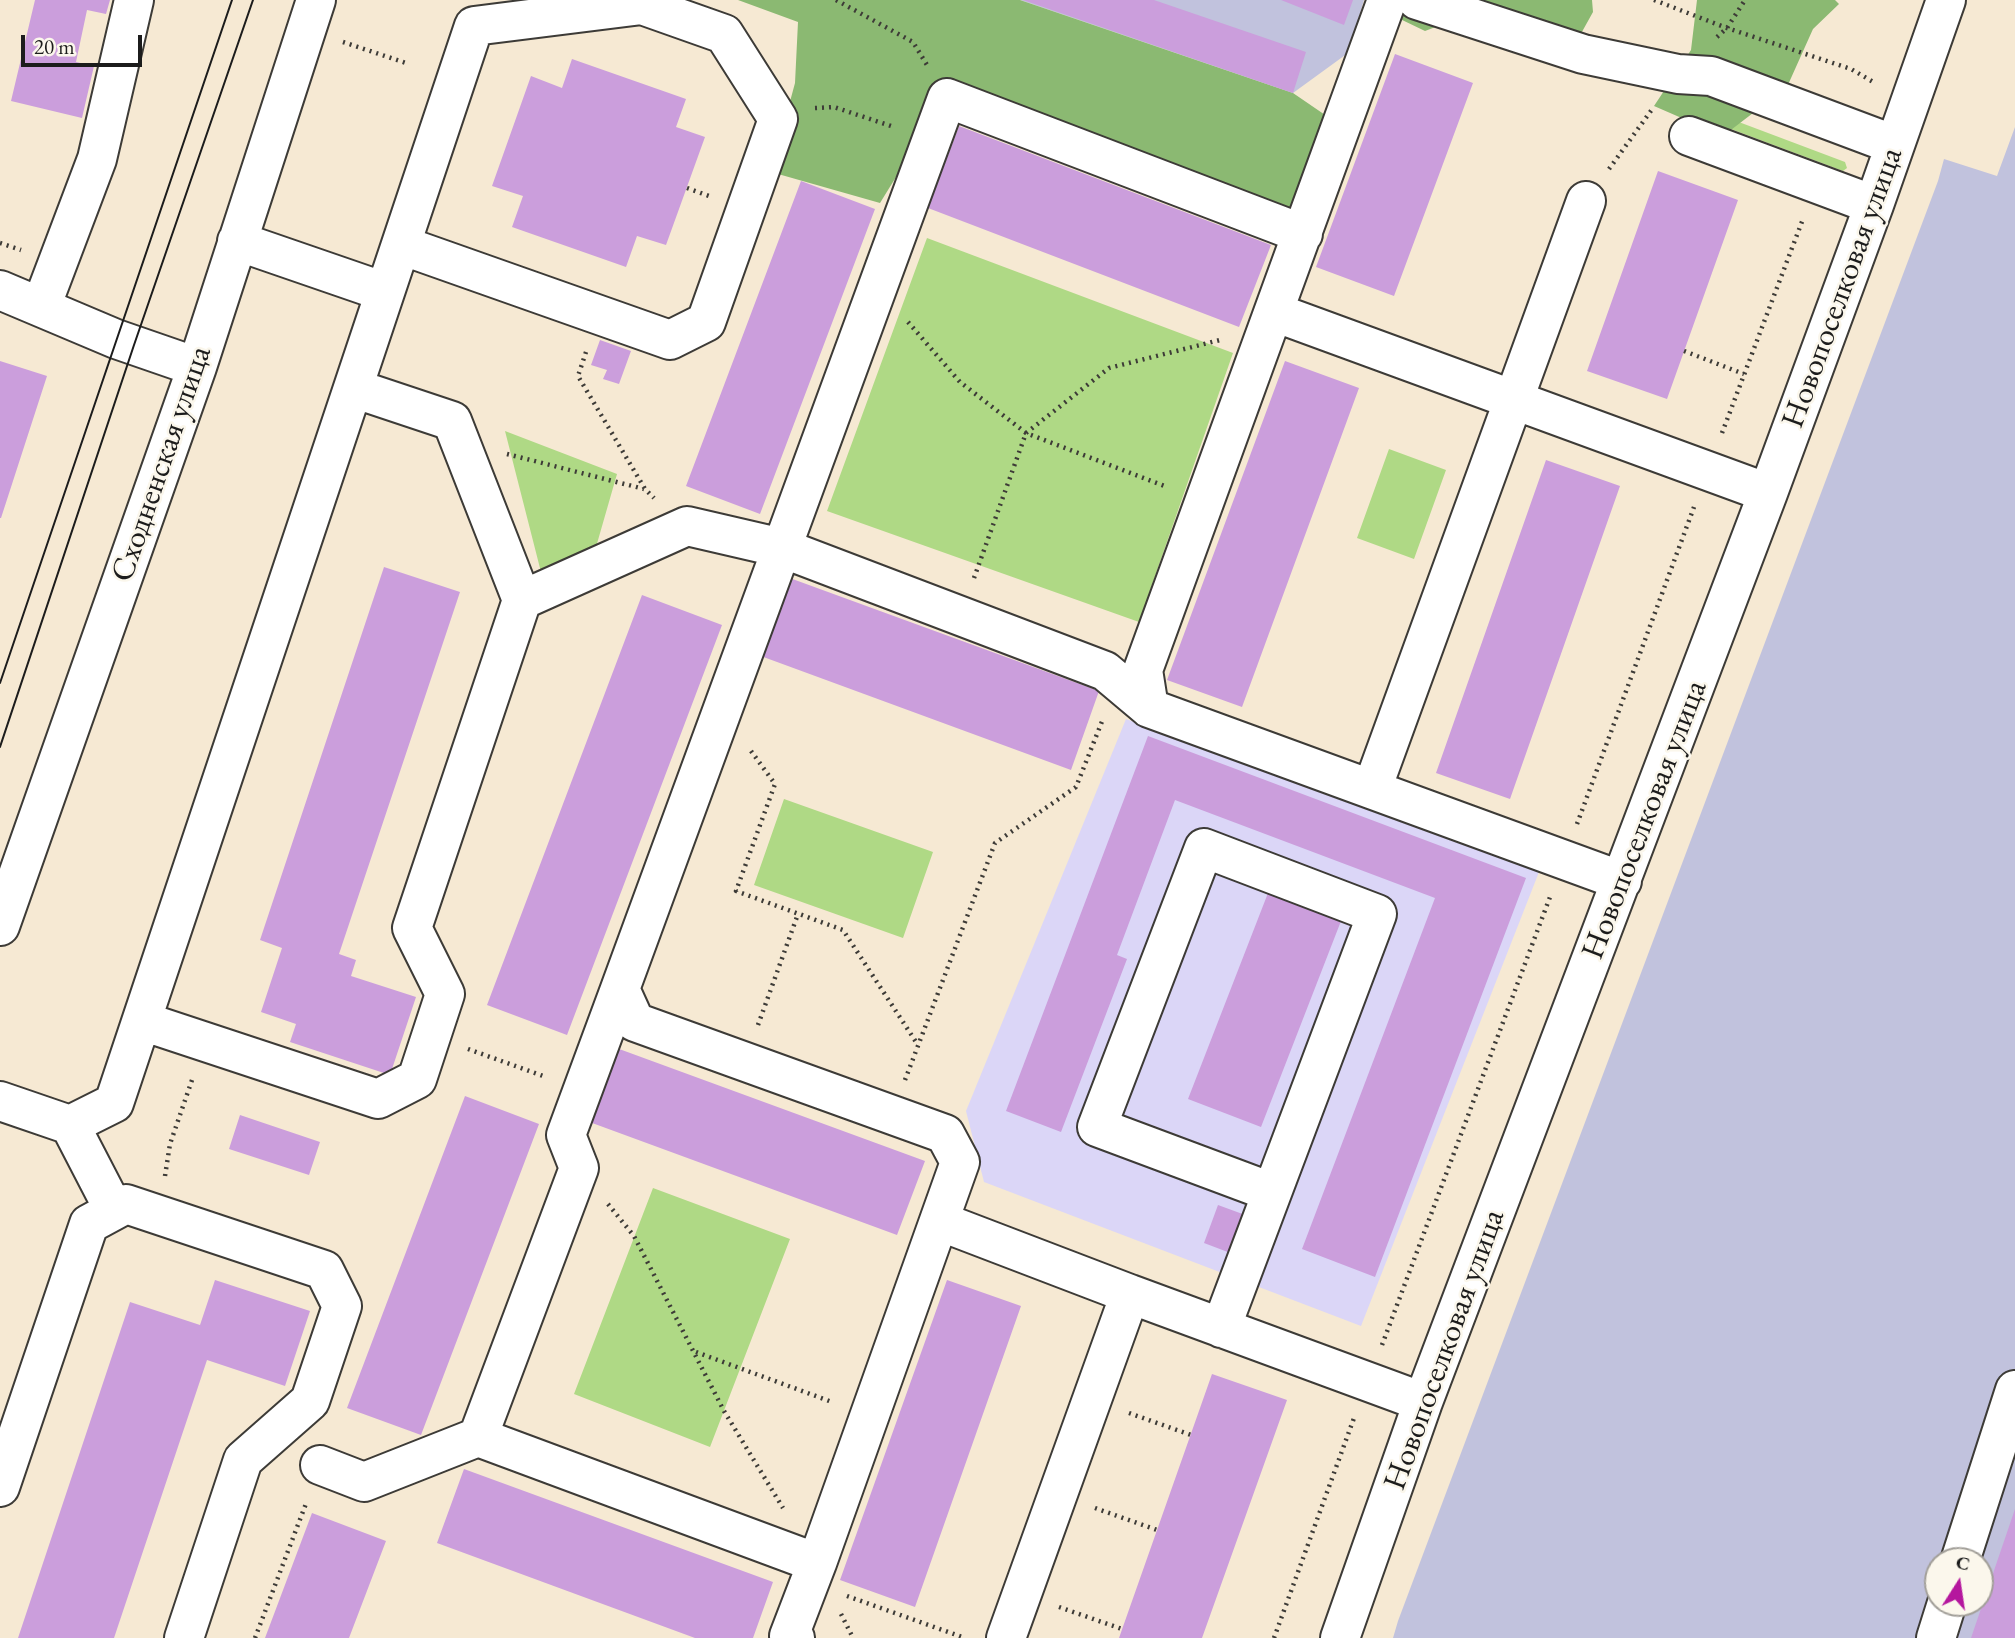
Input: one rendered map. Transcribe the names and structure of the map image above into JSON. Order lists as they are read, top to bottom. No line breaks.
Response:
{"streets":{"street":["Новопоселковая улица","Сходненская улица"]},"scale_bar":"20 m","north":"top"}
